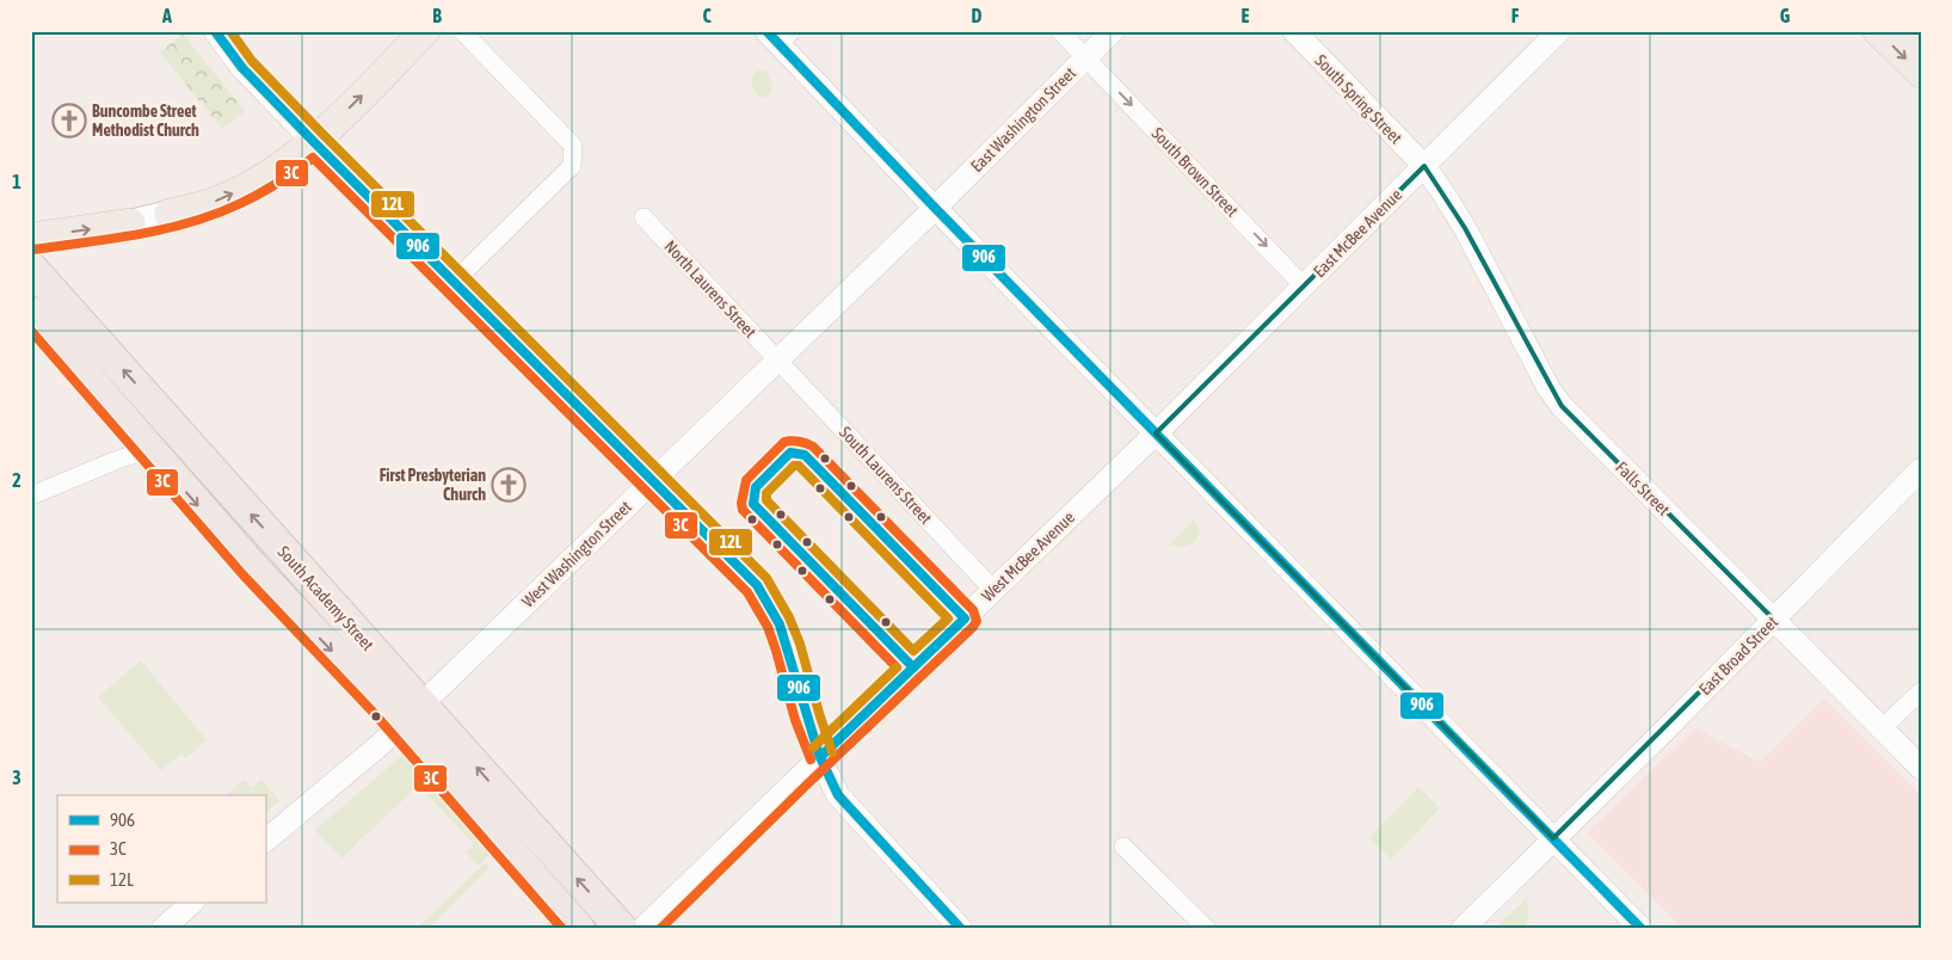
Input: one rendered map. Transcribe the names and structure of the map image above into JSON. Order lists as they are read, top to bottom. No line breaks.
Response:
{"streets":{"highway":["South Academy Street"],"street":["South Spring Street","East Washington Street","South Brown Street","East McBee Avenue","North Laurens Street","South Laurens Street","Falls Street","West Washington Street","West McBee Avenue","East Broad Street"]},"crossings":[["South Spring Street","East McBee Avenue"],["South Spring Street","Falls Street"],["East Washington Street","South Brown Street"],["East Washington Street","West Washington Street"],["South Brown Street","East McBee Avenue"],["East McBee Avenue","Falls Street"],["East McBee Avenue","West McBee Avenue"],["North Laurens Street","South Laurens Street"],["North Laurens Street","West Washington Street"],["South Laurens Street","West Washington Street"],["South Laurens Street","West McBee Avenue"],["Falls Street","East Broad Street"],["West Washington Street","South Academy Street"]],"one_way":["South Brown Street"],"places":{"church":["Buncombe Street Methodist Church","First Presbyterian Church"]},"lines":["transit line 906","transit line 12L","transit line 3C"],"legend":["906","3C","12L"],"grid":{"columns":["A","B","C","D","E","F","G"],"rows":["1","2","3"]}}
